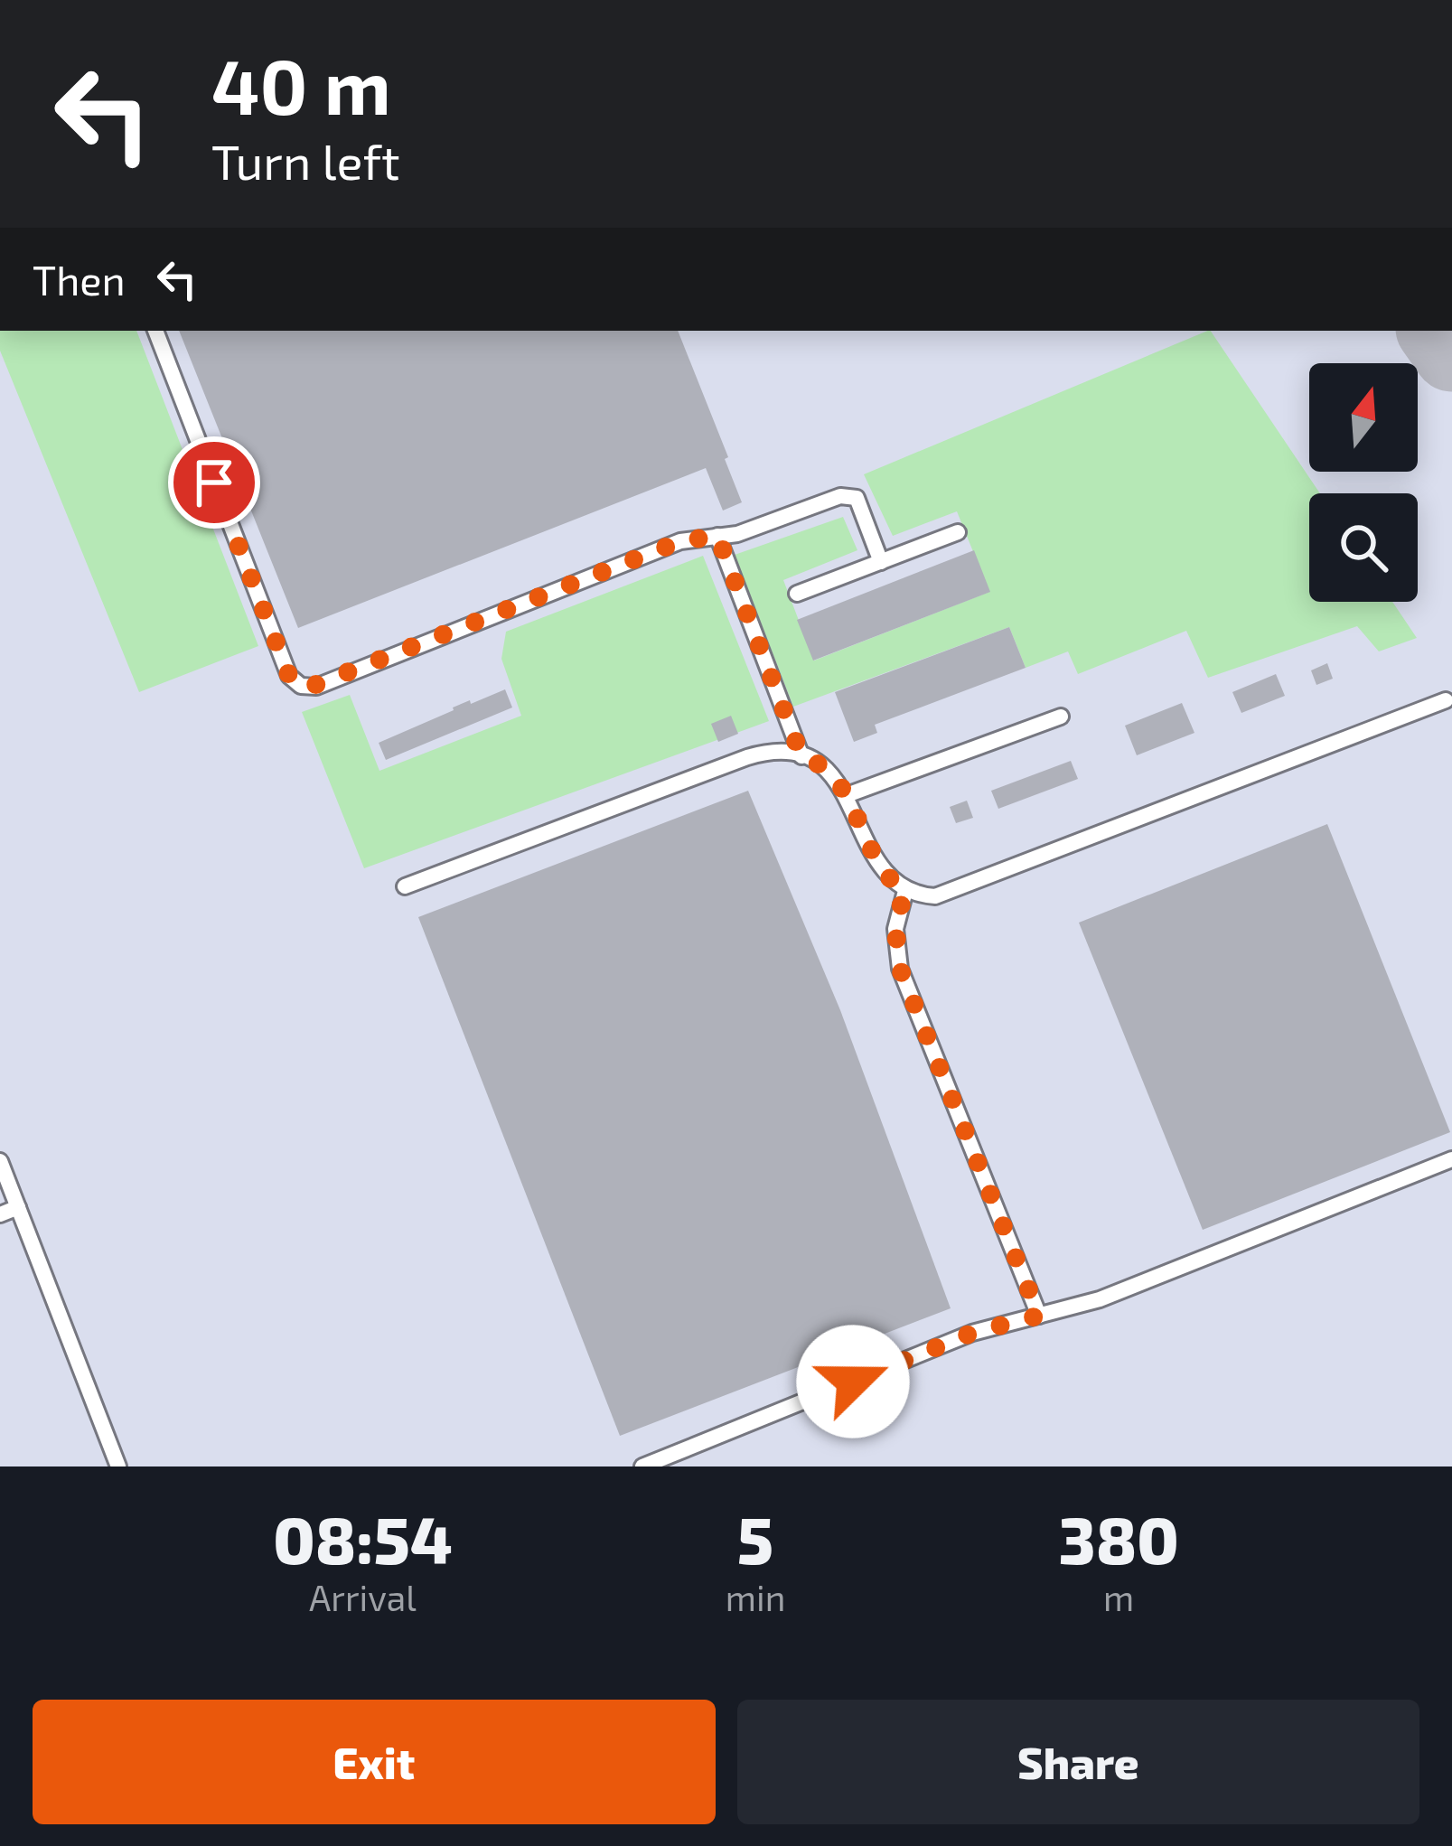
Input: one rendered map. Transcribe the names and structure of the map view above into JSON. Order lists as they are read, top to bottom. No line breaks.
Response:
{"north":"top","page":{"turn":["40 m","Turn left"],"then":"Then","eta":["08:54","Arrival","5","min","380","m"],"buttons":["Exit","Share"]}}
